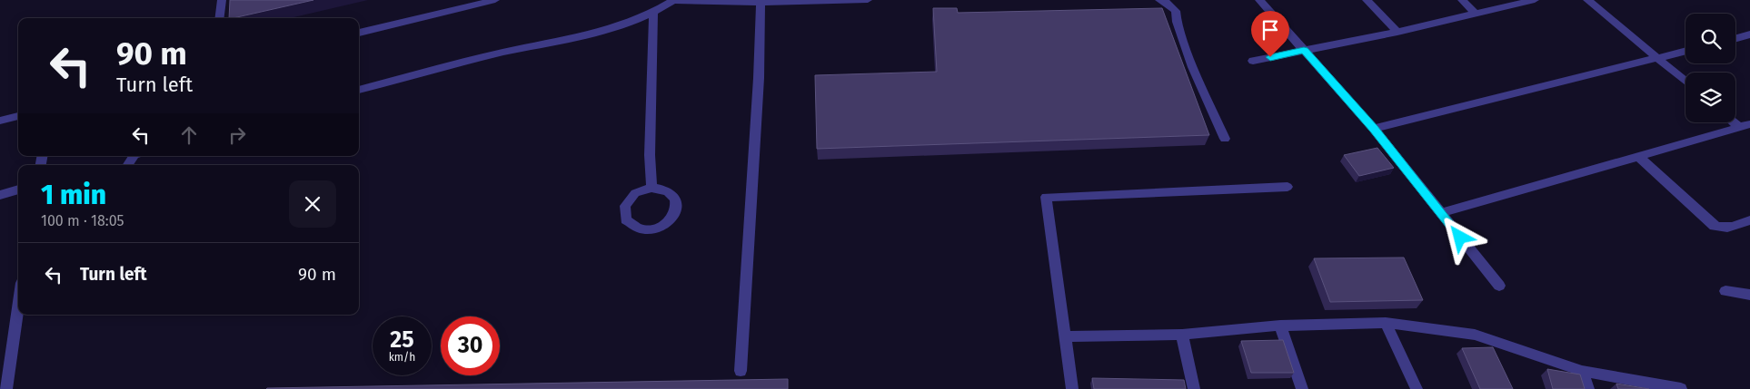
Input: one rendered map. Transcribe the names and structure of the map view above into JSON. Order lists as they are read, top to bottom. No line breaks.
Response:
{"page":{"turn":["90 m","Turn left"],"heading":["1 min","100 m · 18:05"],"list":[{"name":"Turn left","value":"90 m"}],"speed":"25 km/h","limit":"30"}}
